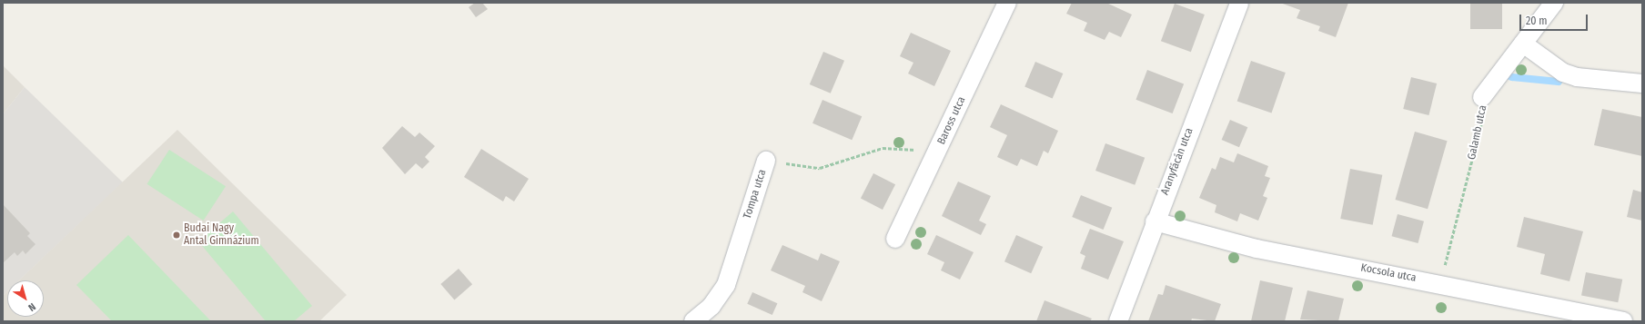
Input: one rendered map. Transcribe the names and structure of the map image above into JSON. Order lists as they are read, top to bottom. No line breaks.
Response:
{"streets":{"street":["Baross utca","Galamb utca","Aranyfácán utca","Tompa utca","Kocsola utca"]},"crossings":[["Baross utca","Tompa utca"],["Galamb utca","Kocsola utca"],["Aranyfácán utca","Kocsola utca"]],"places":["Budai Nagy Antal Gimnázium"],"scale_bar":"20 m","north":"bottom right"}
